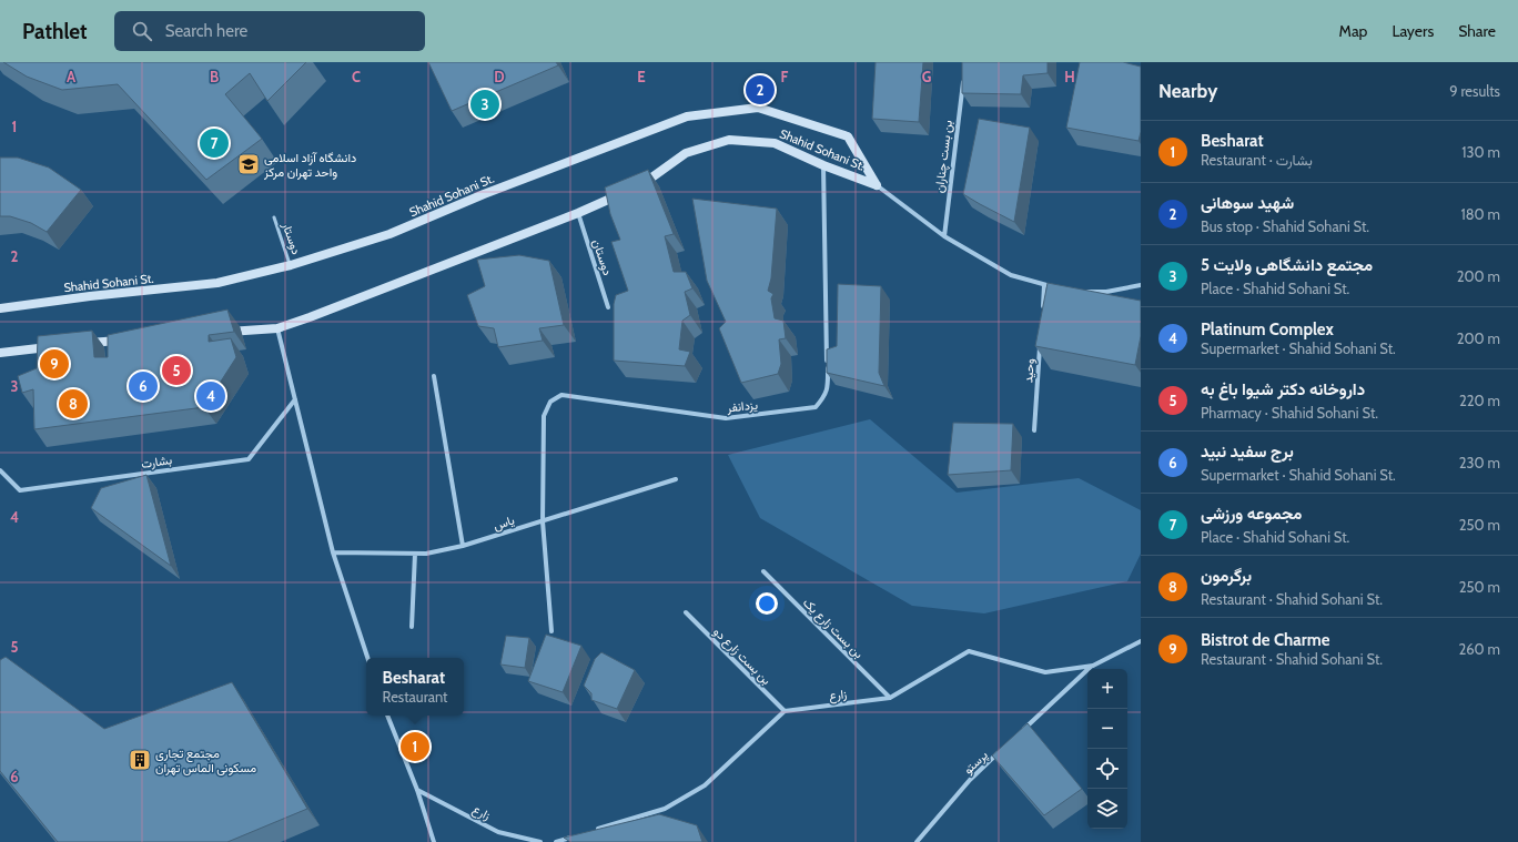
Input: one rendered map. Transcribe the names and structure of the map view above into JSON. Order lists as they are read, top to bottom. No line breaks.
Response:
{"streets":{"main road":["Shahid Sohani St."],"street":["بن بست چناران","دوستان","وحید","یزدانفر","بشارت","یاس","بن بست زارع یک","بن بست زارع دو","زارع","پرستو"],"lane":["دوستار"]},"crossings":[["Shahid Sohani St.","بن بست چناران"],["Shahid Sohani St.","دوستار"],["Shahid Sohani St.","دوستان"],["Shahid Sohani St.","یزدانفر"],["یزدانفر","یاس"],["بن بست زارع یک","زارع"],["بن بست زارع دو","زارع"]],"places":{"school or university":["دانشگاه آزاد اسلامی واحد تهران مرکز"],"building":["مجتمع تجاری مسکونی الماس تهران"]},"page":{"header":"Pathlet","search":"Search here","nav":["Map","Layers","Share"],"heading":["Nearby","9 results"],"pins":["2","3","7","9","5","6","4","8","1"],"list":[{"mark":"1","name":"Besharat","note":"Restaurant · بشارت","value":"130 m"},{"mark":"2","name":"شهید سوهانی","note":"Bus stop · Shahid Sohani St.","value":"180 m"},{"mark":"3","name":"مجتمع دانشگاهی ولایت 5","note":"Place · Shahid Sohani St.","value":"200 m"},{"mark":"4","name":"Platinum Complex","note":"Supermarket · Shahid Sohani St.","value":"200 m"},{"mark":"5","name":"داروخانه دکتر شیوا باغ به","note":"Pharmacy · Shahid Sohani St.","value":"220 m"},{"mark":"6","name":"برج سفید نبید","note":"Supermarket · Shahid Sohani St.","value":"230 m"},{"mark":"7","name":"مجموعه ورزشی","note":"Place · Shahid Sohani St.","value":"250 m"},{"mark":"8","name":"برگرمون","note":"Restaurant · Shahid Sohani St.","value":"250 m"},{"mark":"9","name":"Bistrot de Charme","note":"Restaurant · Shahid Sohani St.","value":"260 m"}],"popup":["Besharat","Restaurant"],"map_buttons":["+","−"]},"grid":{"columns":["A","B","C","D","E","F","G","H"],"rows":["1","2","3","4","5","6"]}}
